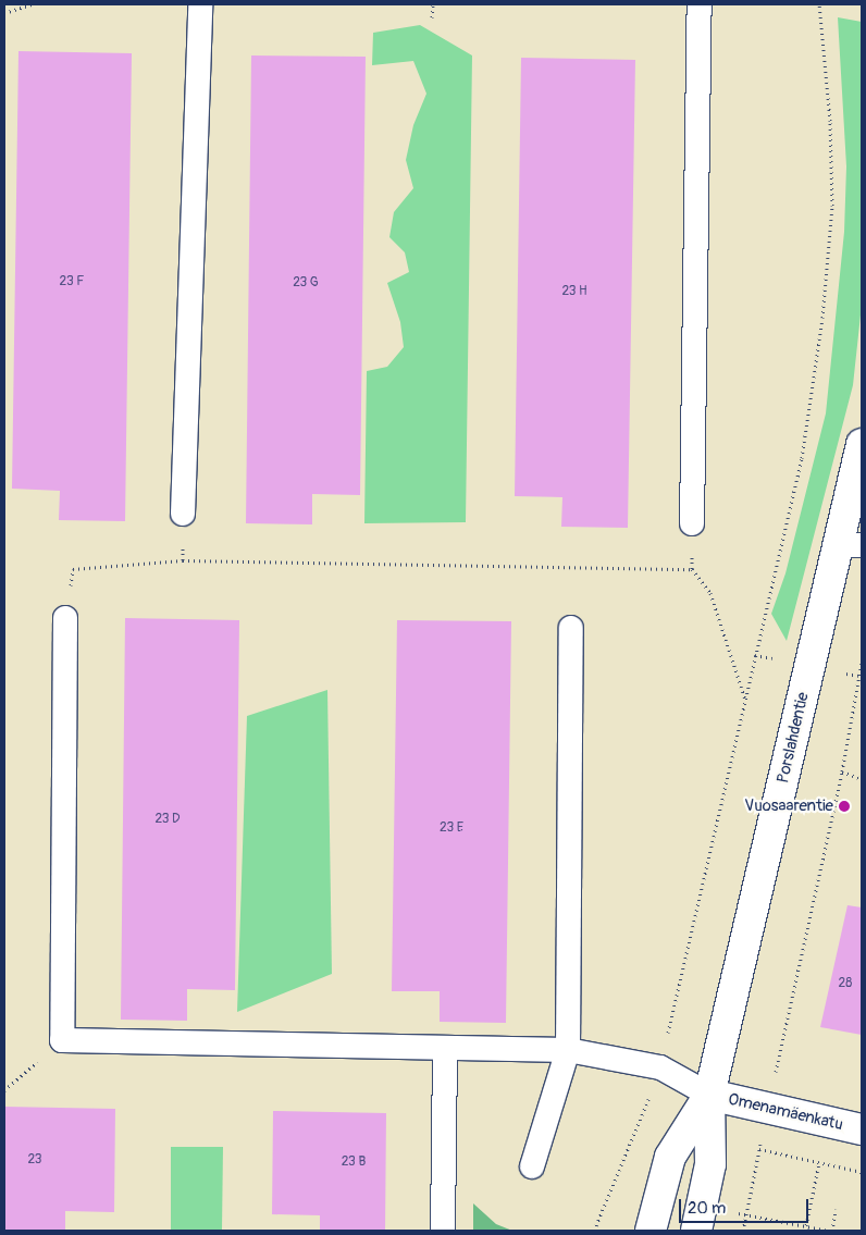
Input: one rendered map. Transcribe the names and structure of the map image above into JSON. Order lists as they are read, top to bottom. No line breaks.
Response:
{"streets":{"street":["Porslahdentie","Omenamäenkatu"]},"crossings":[["Porslahdentie","Omenamäenkatu"]],"places":["Vuosaarentie"],"house_numbers":["23 F","23 G","23 H","23 D","23 E","28","23","23 B"],"scale_bar":"20 m"}
